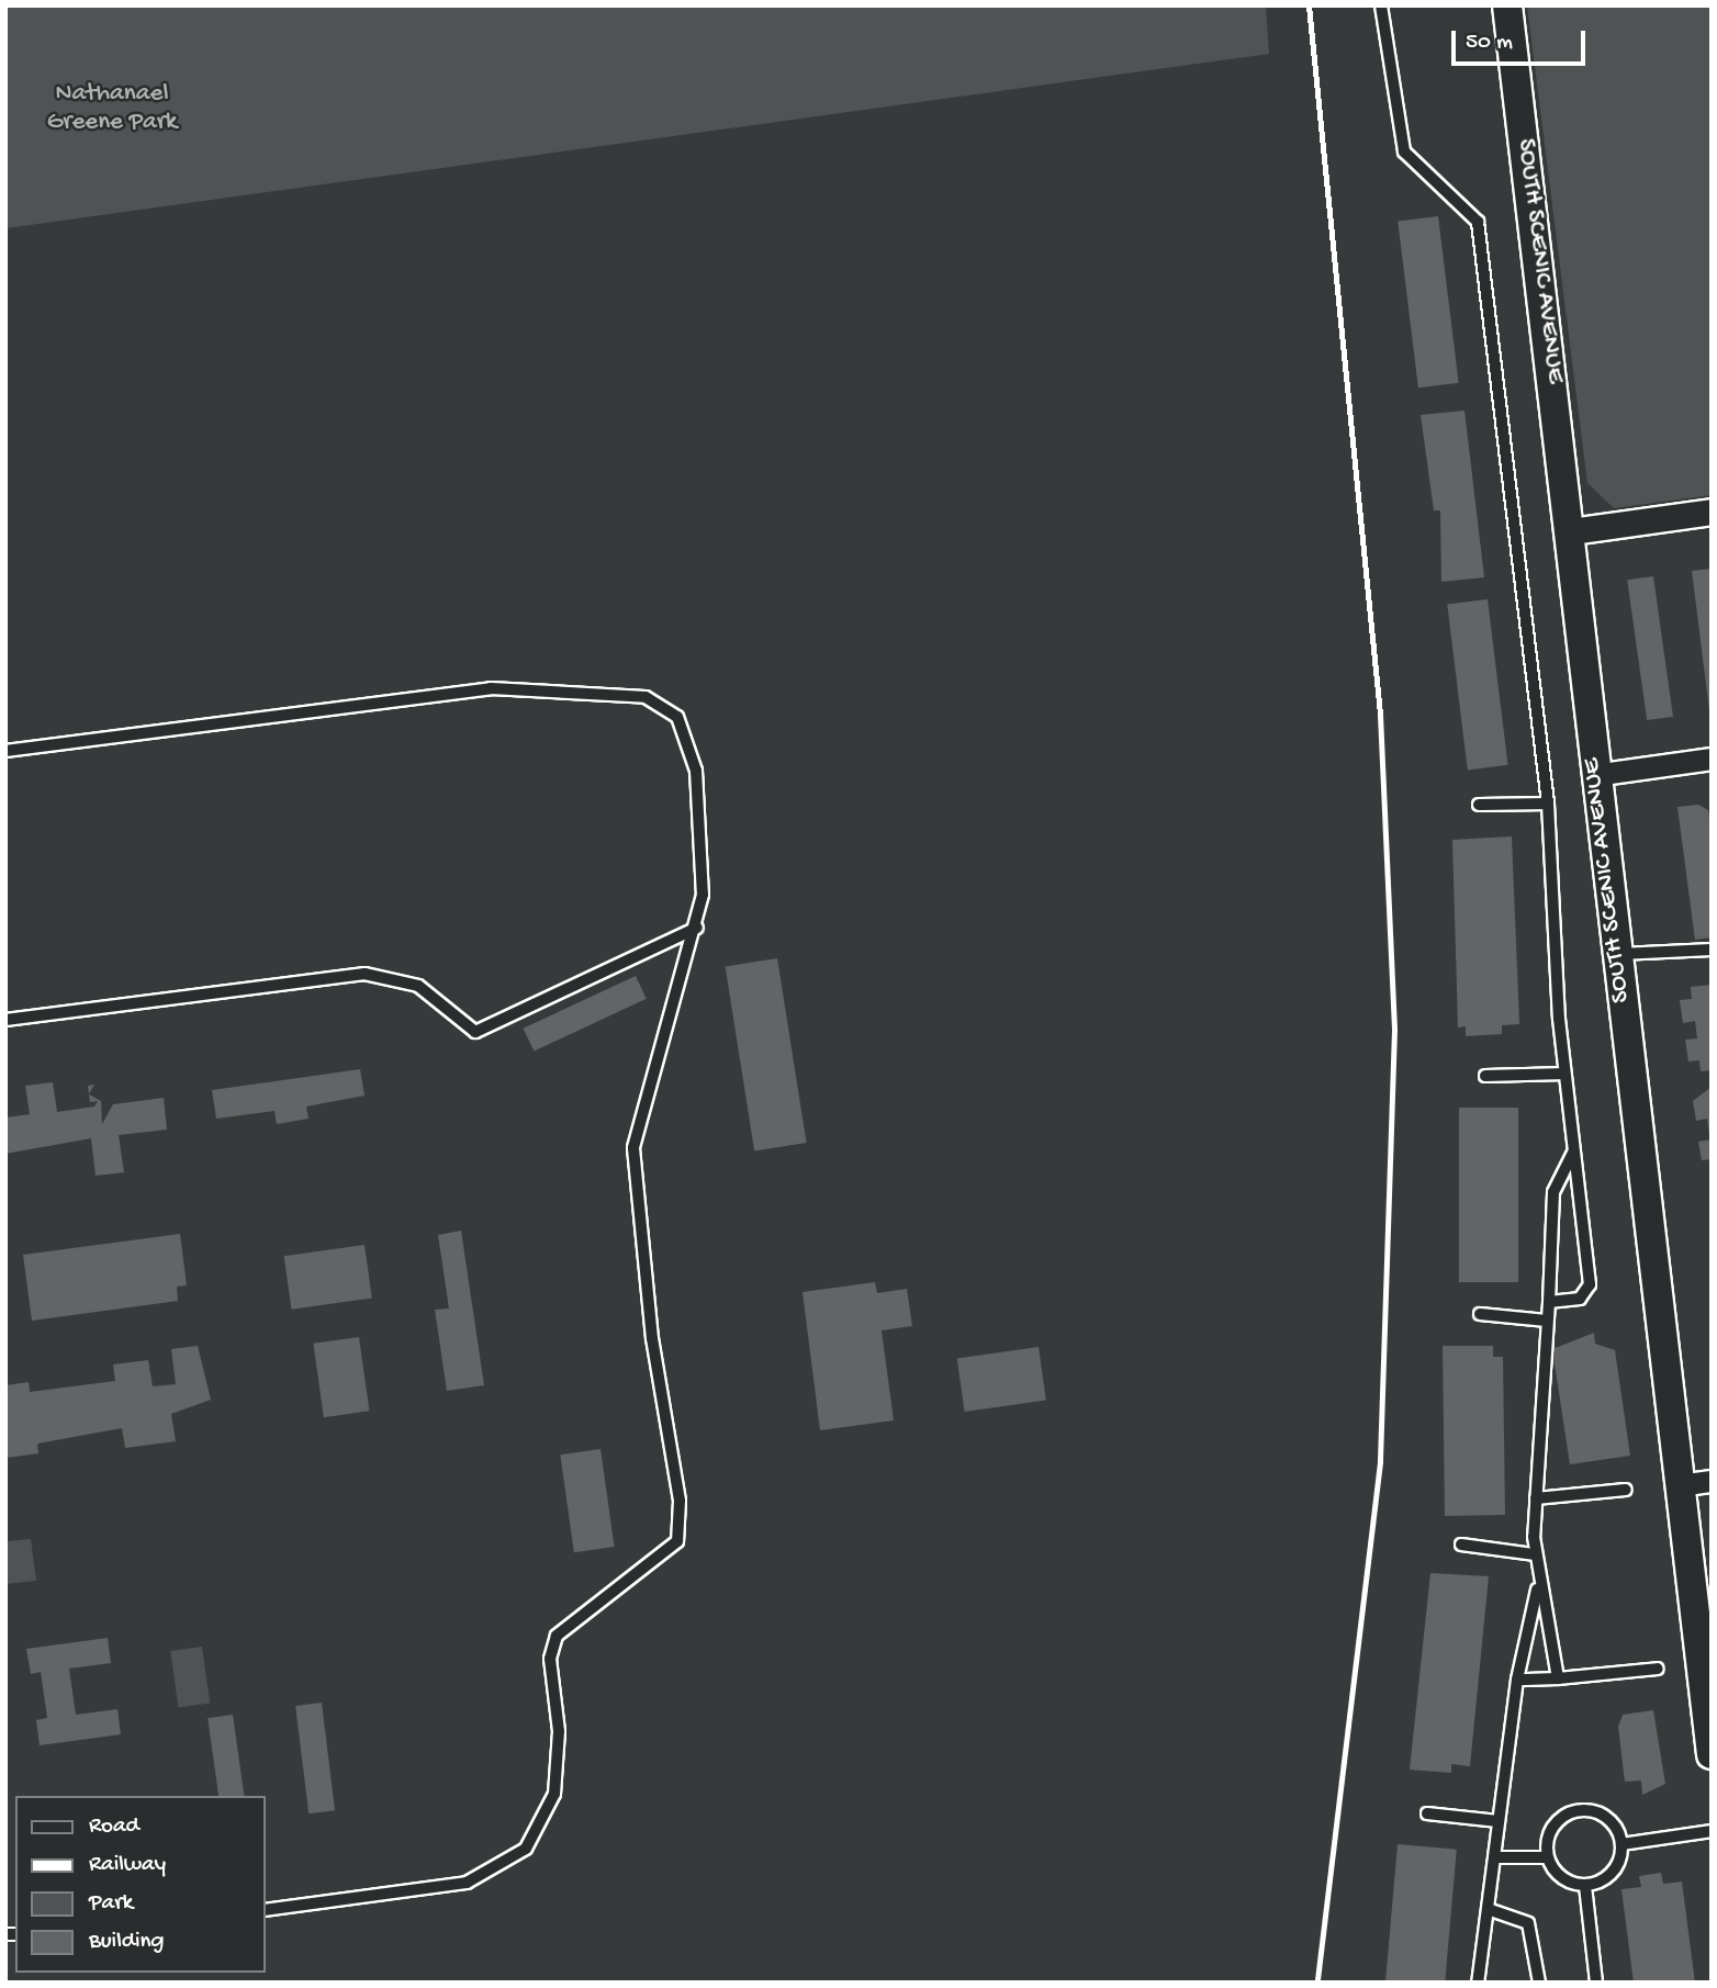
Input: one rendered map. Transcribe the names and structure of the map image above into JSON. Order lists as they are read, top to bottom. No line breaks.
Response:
{"streets":{"main road":["SOUTH SCENIC AVENUE"]},"parks":["Nathanael Greene Park"],"legend":["Road","Railway","Park","Building"],"scale_bar":"50 m"}
